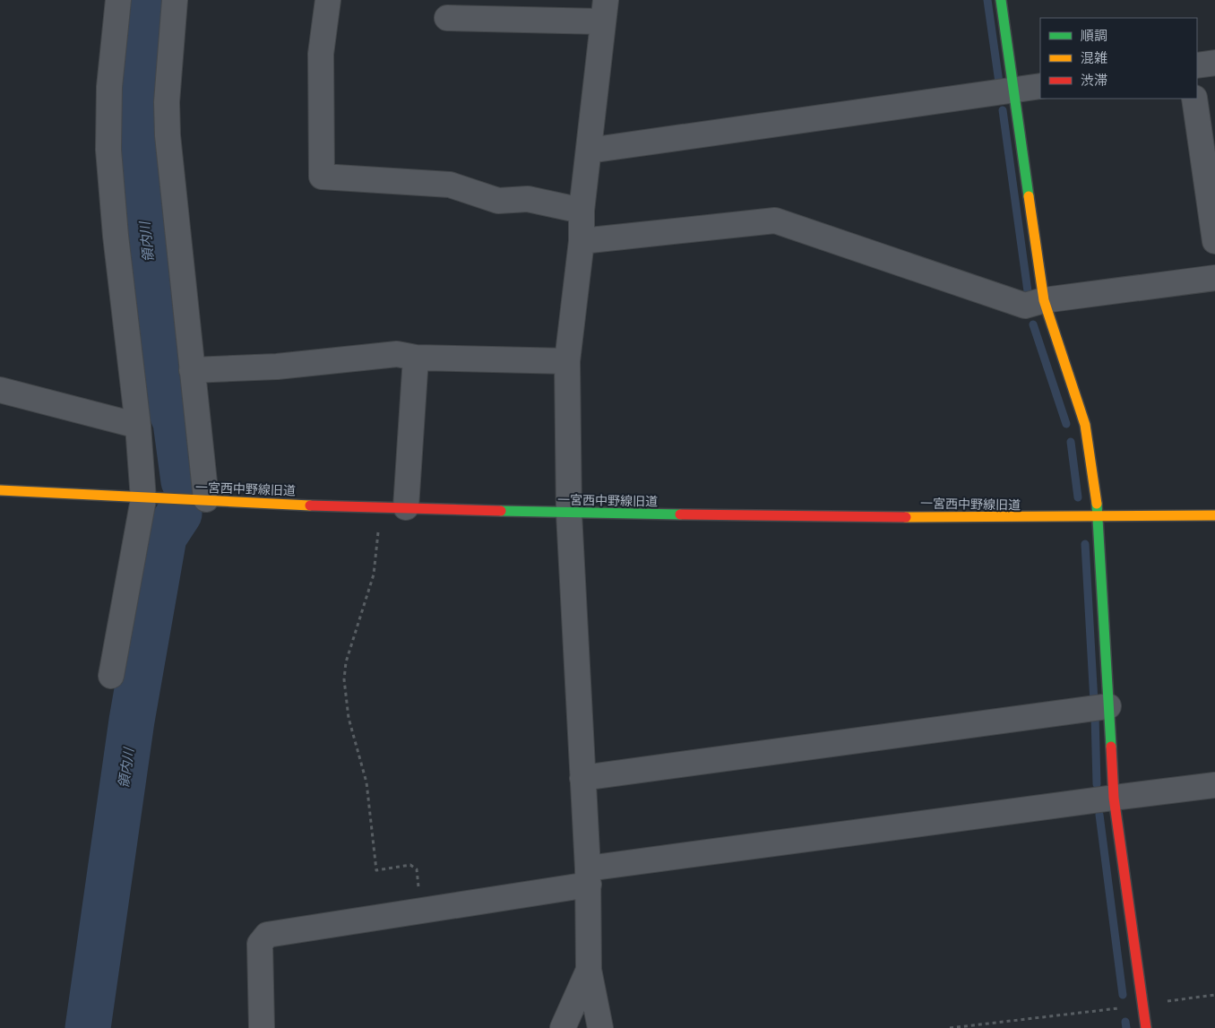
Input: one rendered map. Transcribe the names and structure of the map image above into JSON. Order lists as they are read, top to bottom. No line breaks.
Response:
{"streets":{"street":["一宮西中野線旧道"]},"water":["領内川"],"legend":["順調","混雑","渋滞"]}
